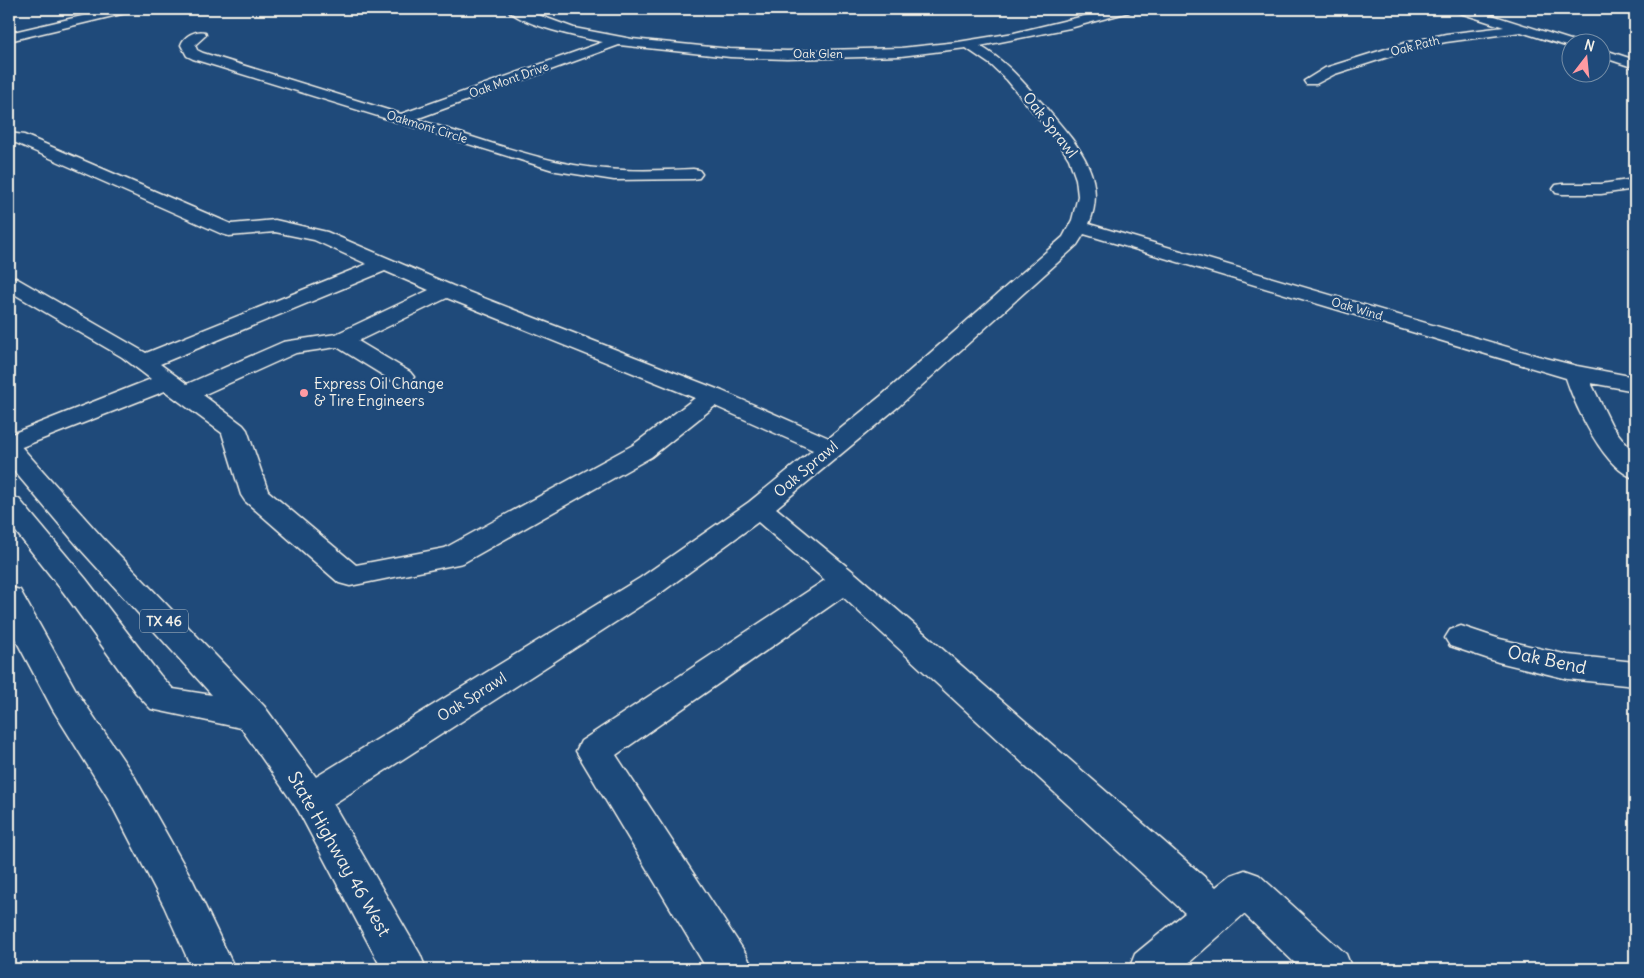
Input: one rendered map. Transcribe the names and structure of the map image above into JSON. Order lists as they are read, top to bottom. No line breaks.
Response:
{"streets":{"street":["Oak Path","Oak Glen","Oak Mont Drive","Oak Sprawl","Oakmont Circle","Oak Wind","TX 46","Oak Bend","State Highway 46 West"]},"crossings":[["Oak Glen","Oak Mont Drive"],["Oak Glen","Oak Sprawl"],["Oak Mont Drive","Oakmont Circle"],["Oak Sprawl","Oak Wind"],["Oak Sprawl","State Highway 46 West"]],"places":["Express Oil Change & Tire Engineers"],"north":"top"}
